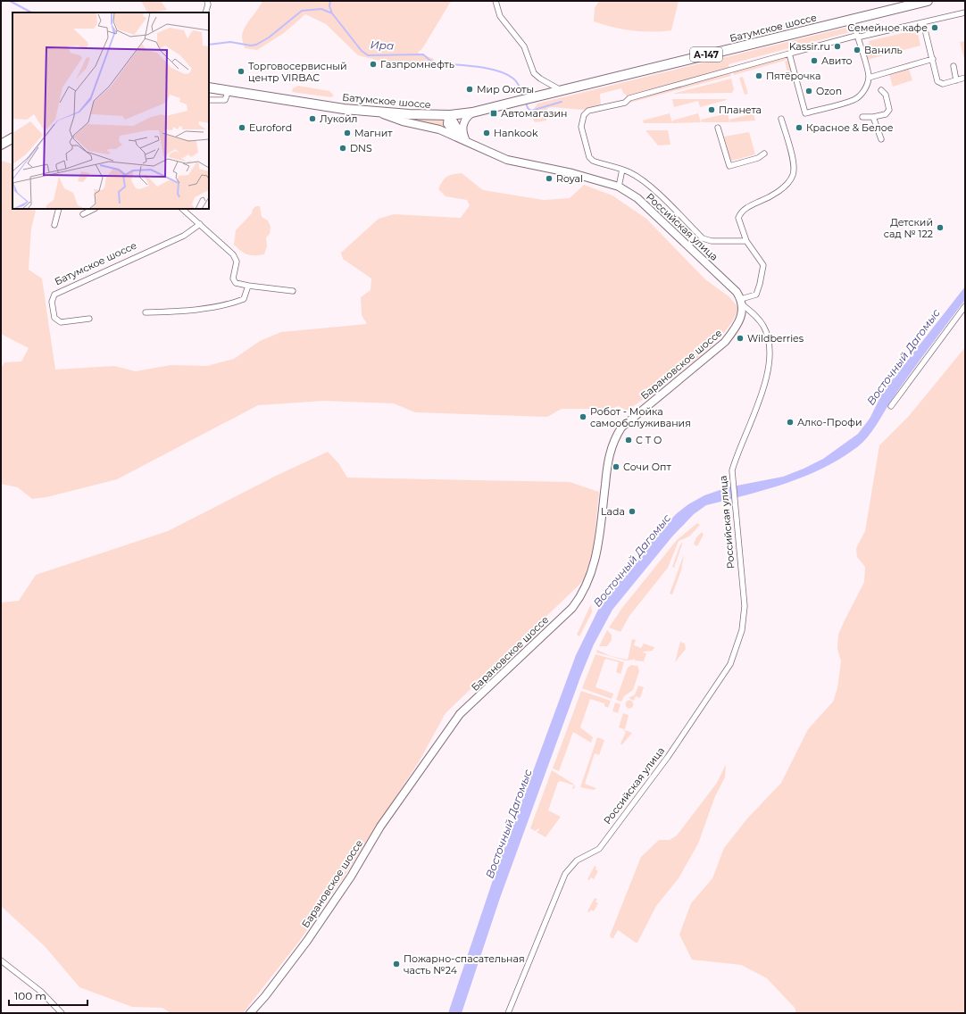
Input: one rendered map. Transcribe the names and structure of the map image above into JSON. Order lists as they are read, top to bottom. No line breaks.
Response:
{"streets":{"highway":["Батумское шоссе","А-147"],"main road":["Российская улица","Барановское шоссе"]},"crossings":[["Батумское шоссе","А-147"],["А-147","Российская улица"],["Российская улица","Барановское шоссе"]],"water":["Ира","Восточный Дагомыс"],"places":{"other":["Семейное кафе","Kassir.ru","Ваниль","Авито","Газпромнефть","Торговосервисный центр VIRBAC","Пятёрочка","Мир Охоты","Ozon","Планета","Лукойл","Euroford","Красное & Белое","Магнит","Hankook","DNS","Royal","Детский сад № 122","Wildberries","Робот - Мойка самообслуживания","Алко-Профи","С Т О","Сочи Опт","Lada","Пожарно-спасательная часть №24"],"transit":["Автомагазин"]},"scale_bar":"100 m"}
